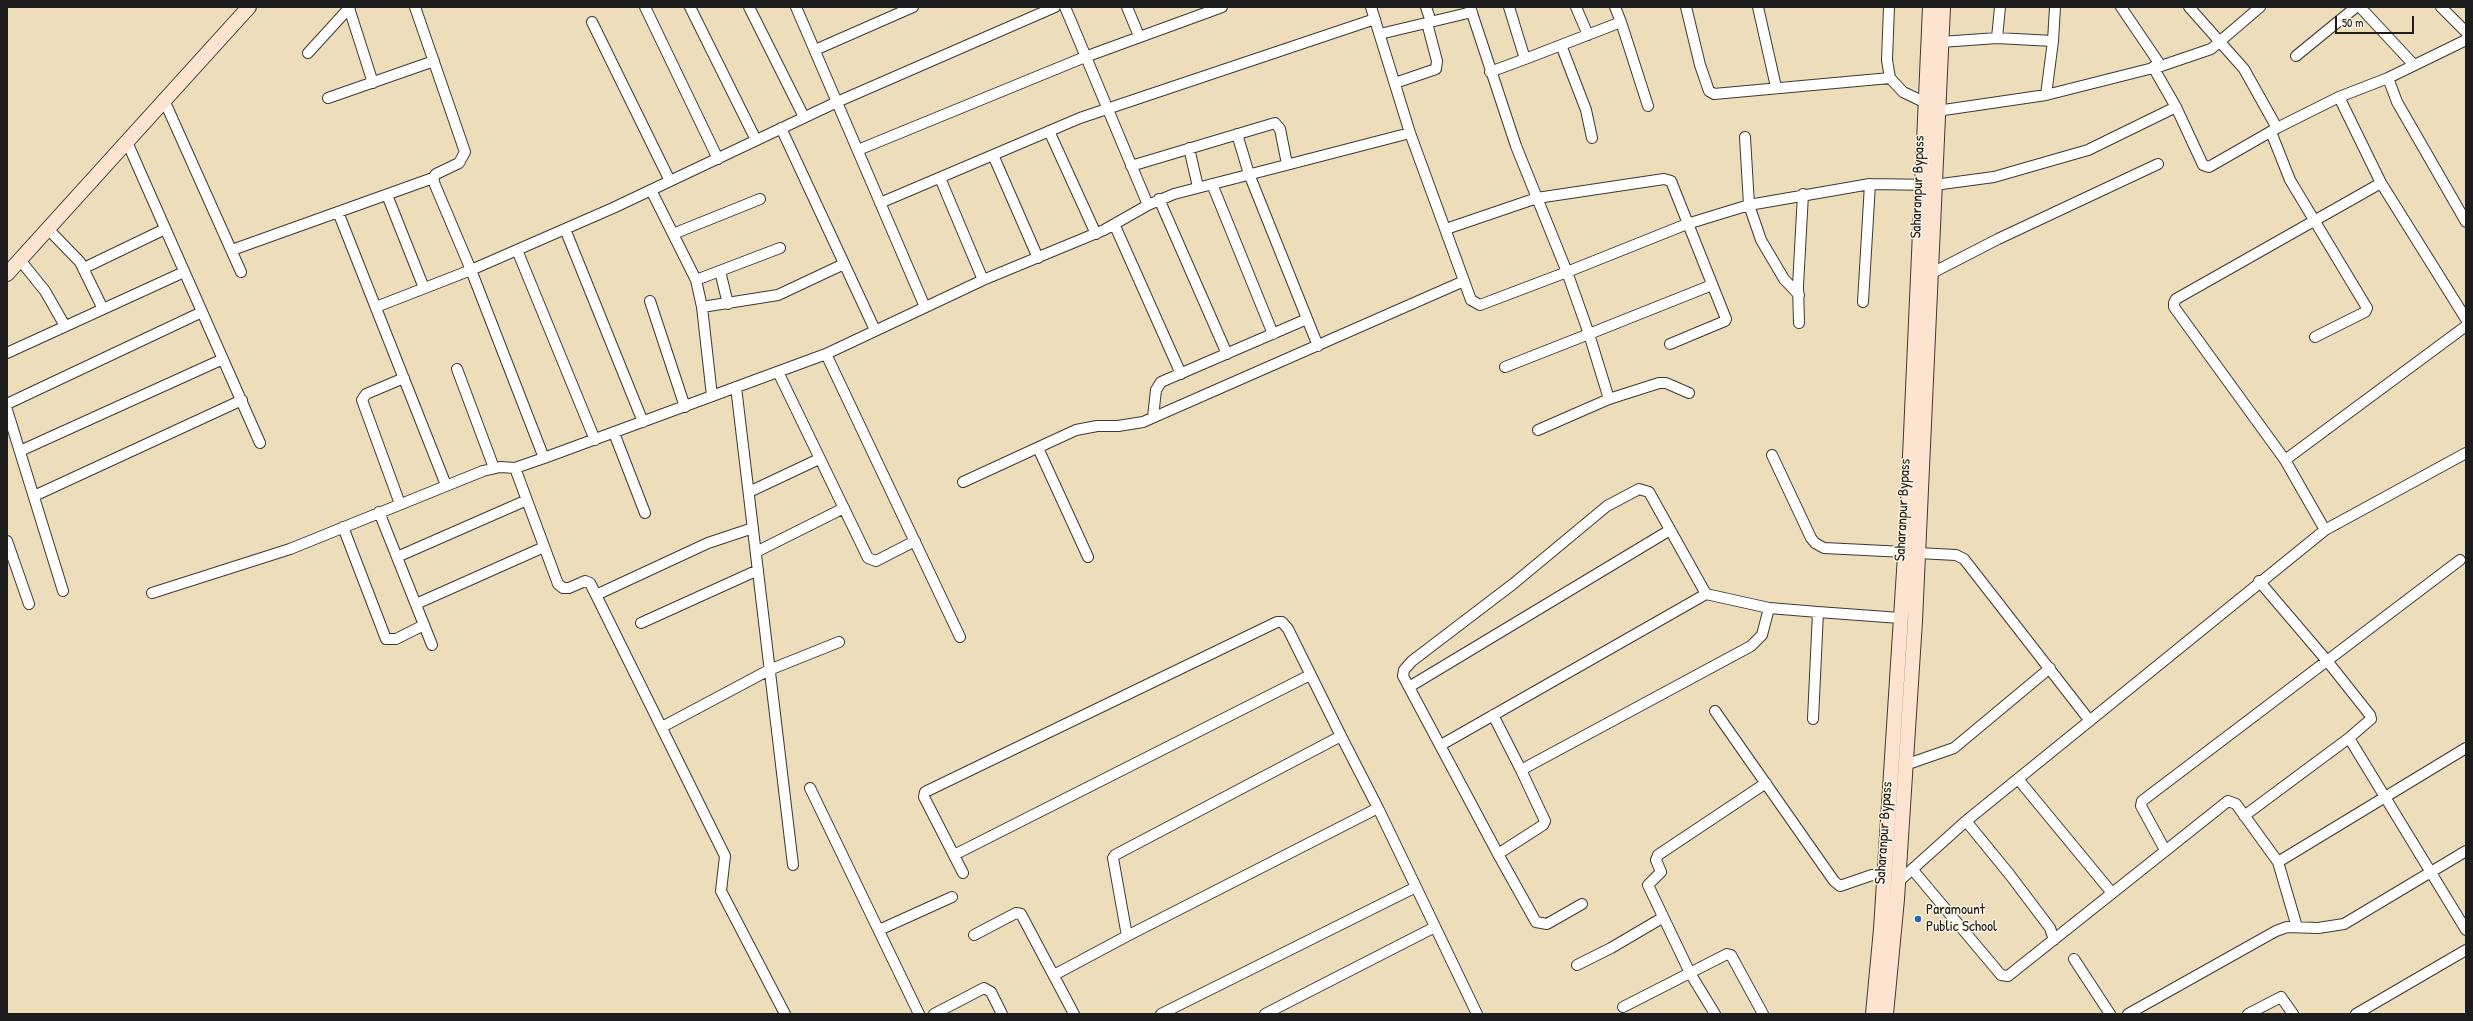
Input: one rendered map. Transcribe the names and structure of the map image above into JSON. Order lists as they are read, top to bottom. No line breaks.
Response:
{"streets":{"main road":["Saharanpur Bypass"]},"places":["Paramount Public School"],"scale_bar":"50 m"}
